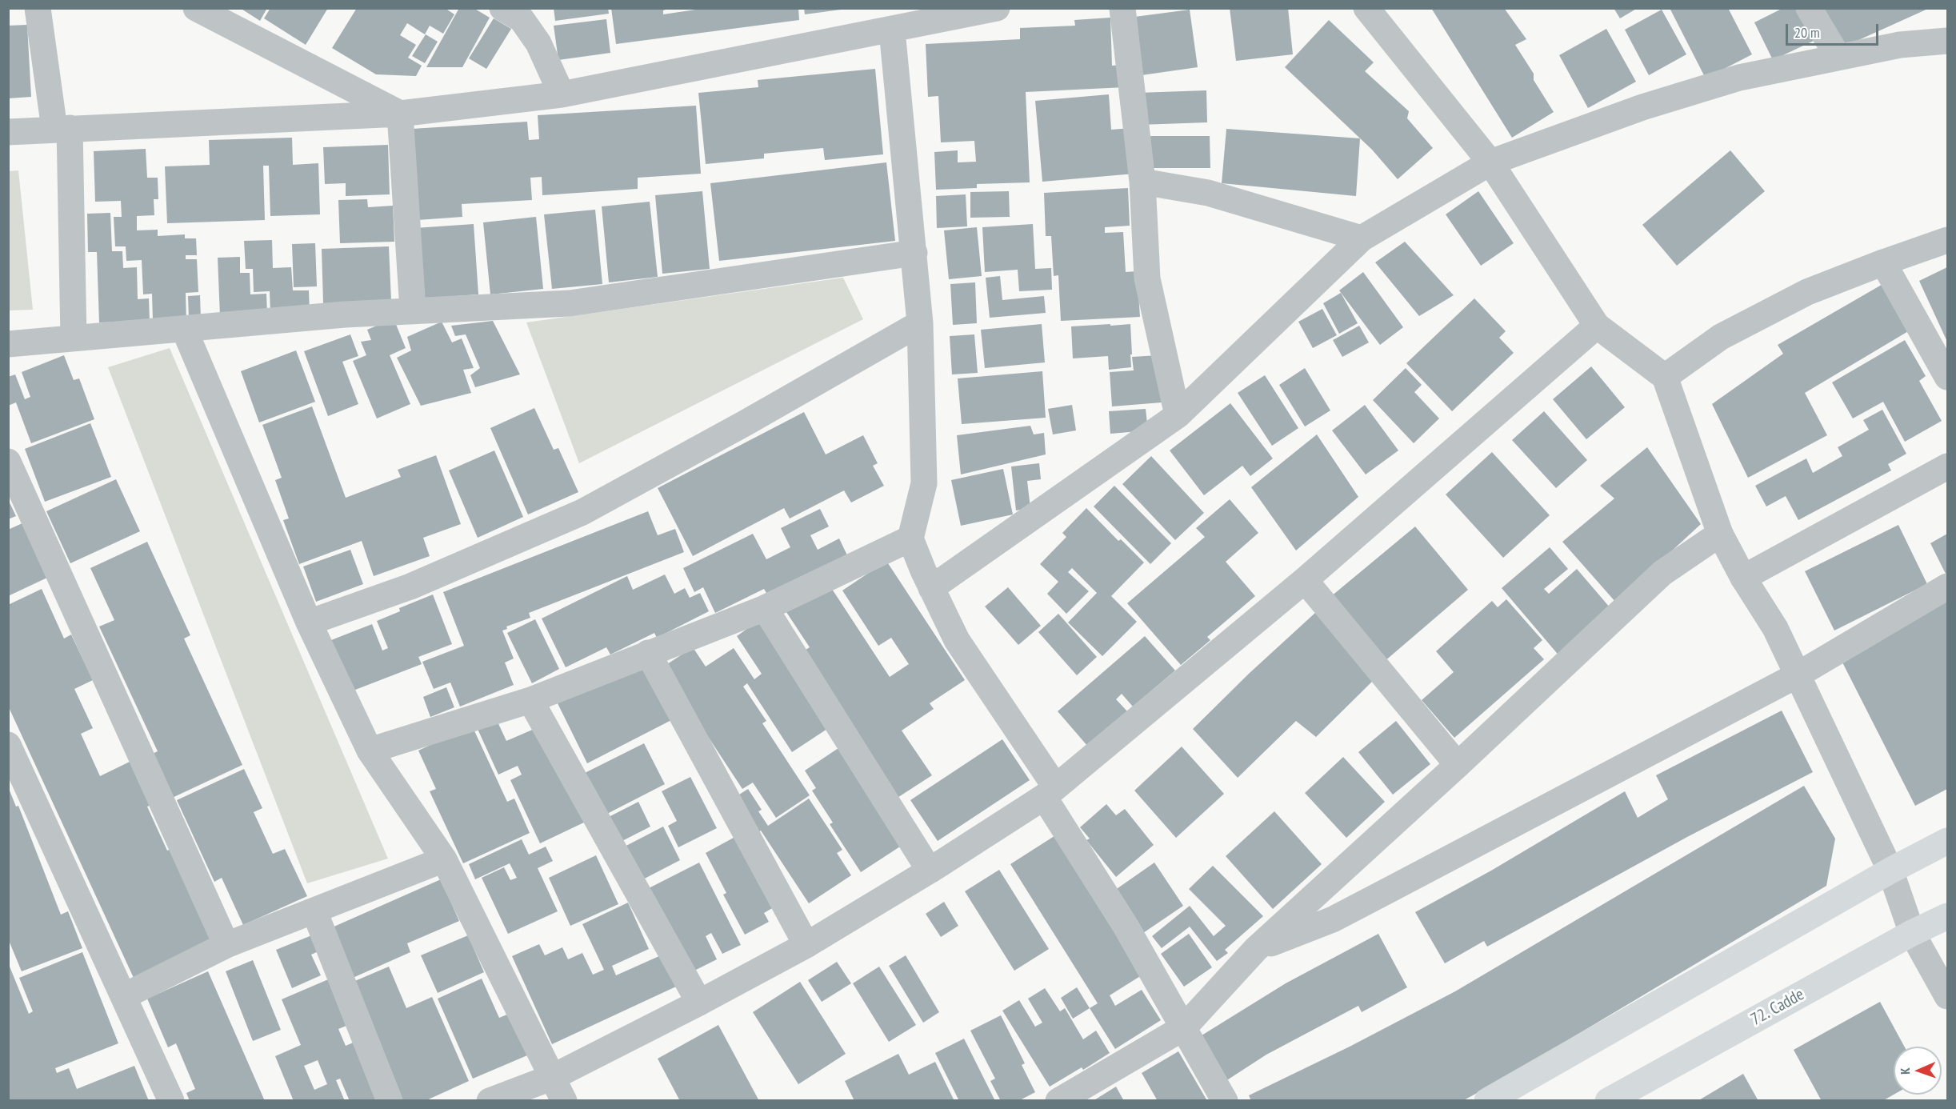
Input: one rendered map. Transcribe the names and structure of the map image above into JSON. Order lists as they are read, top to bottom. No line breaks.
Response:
{"streets":{"main road":["72. Cadde"]},"scale_bar":"20 m","north":"left"}
